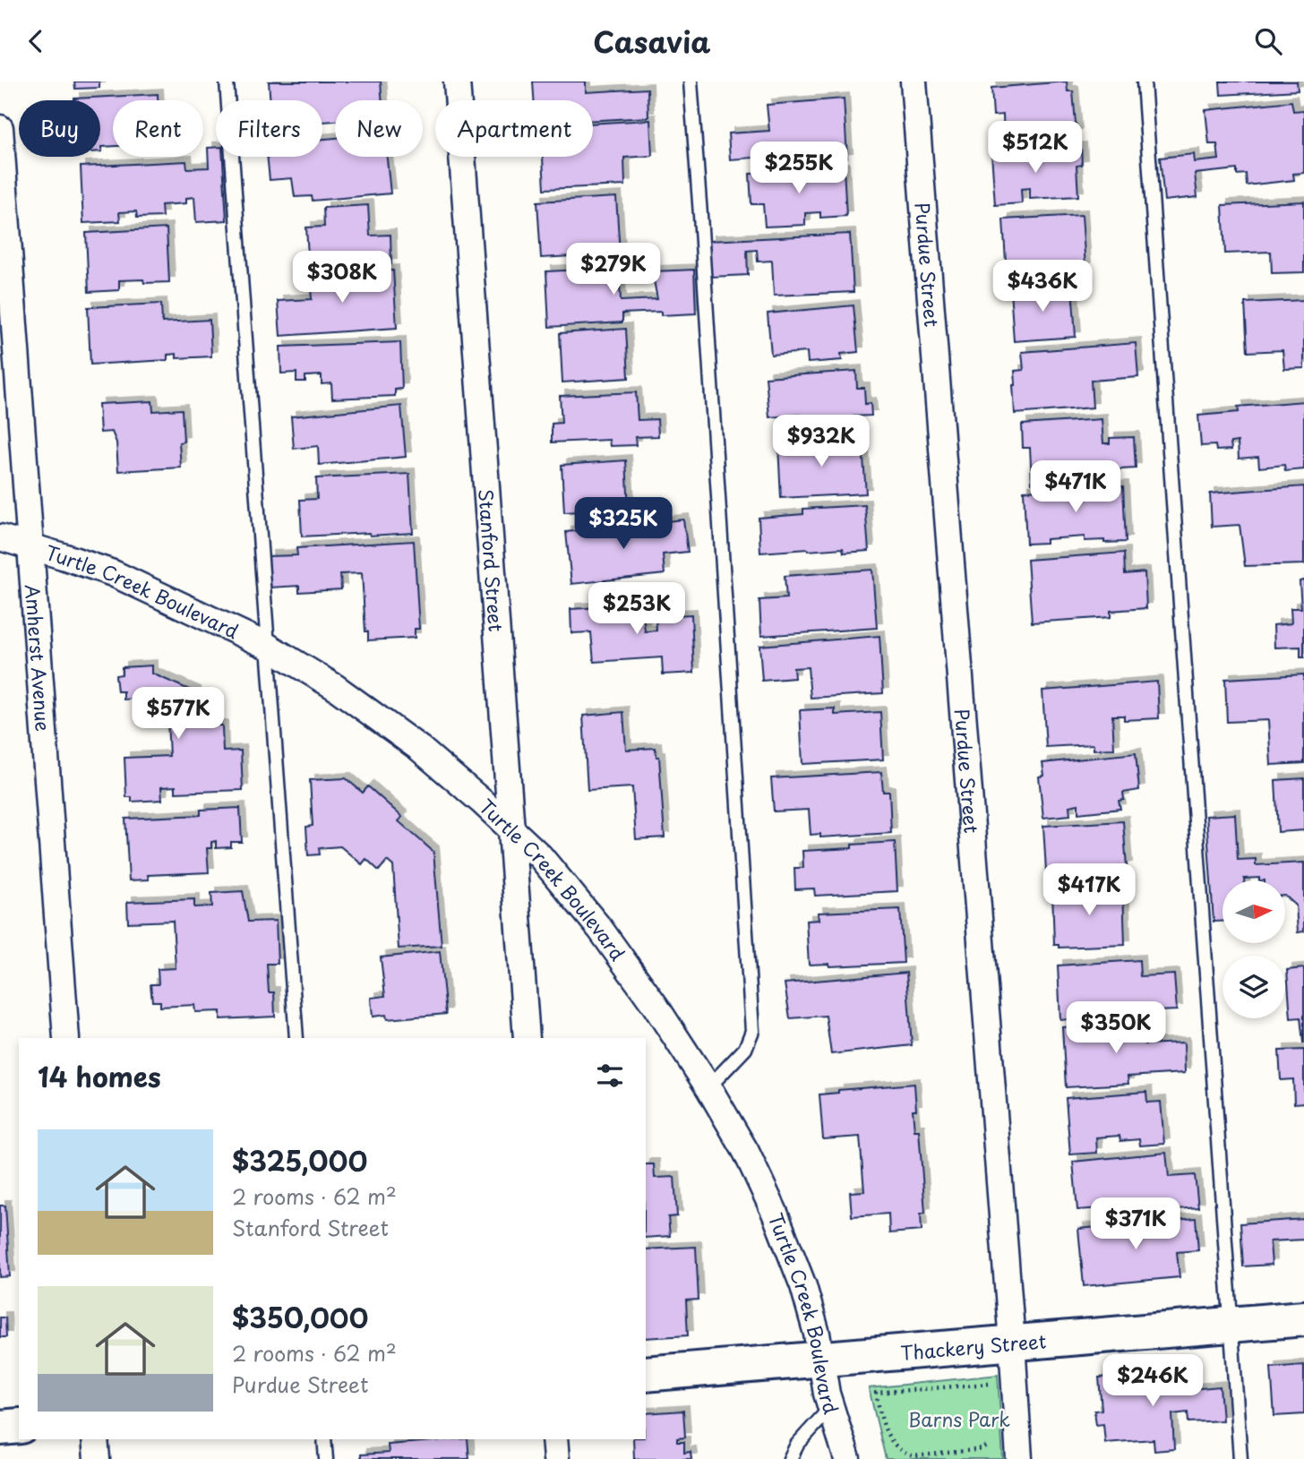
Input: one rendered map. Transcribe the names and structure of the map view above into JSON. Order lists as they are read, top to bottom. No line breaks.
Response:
{"streets":{"street":["Purdue Street","Stanford Street","Turtle Creek Boulevard","Amherst Avenue","Thackery Street"]},"crossings":[["Purdue Street","Thackery Street"],["Stanford Street","Turtle Creek Boulevard"],["Turtle Creek Boulevard","Amherst Avenue"],["Turtle Creek Boulevard","Thackery Street"]],"parks":["Barns Park"],"north":"right","page":{"header":"Casavia","chip":["Buy","Rent","Filters","New","Apartment"],"price":["$512K","$255K","$279K","$308K","$436K","$932K","$471K","$325K","$253K","$577K","$417K","$350K","$371K","$246K"],"heading":"14 homes","list":[{"name":"$325,000","note":"2 rooms · 62 m² · Stanford Street"},{"name":"$350,000","note":"2 rooms · 62 m² · Purdue Street"}]}}
